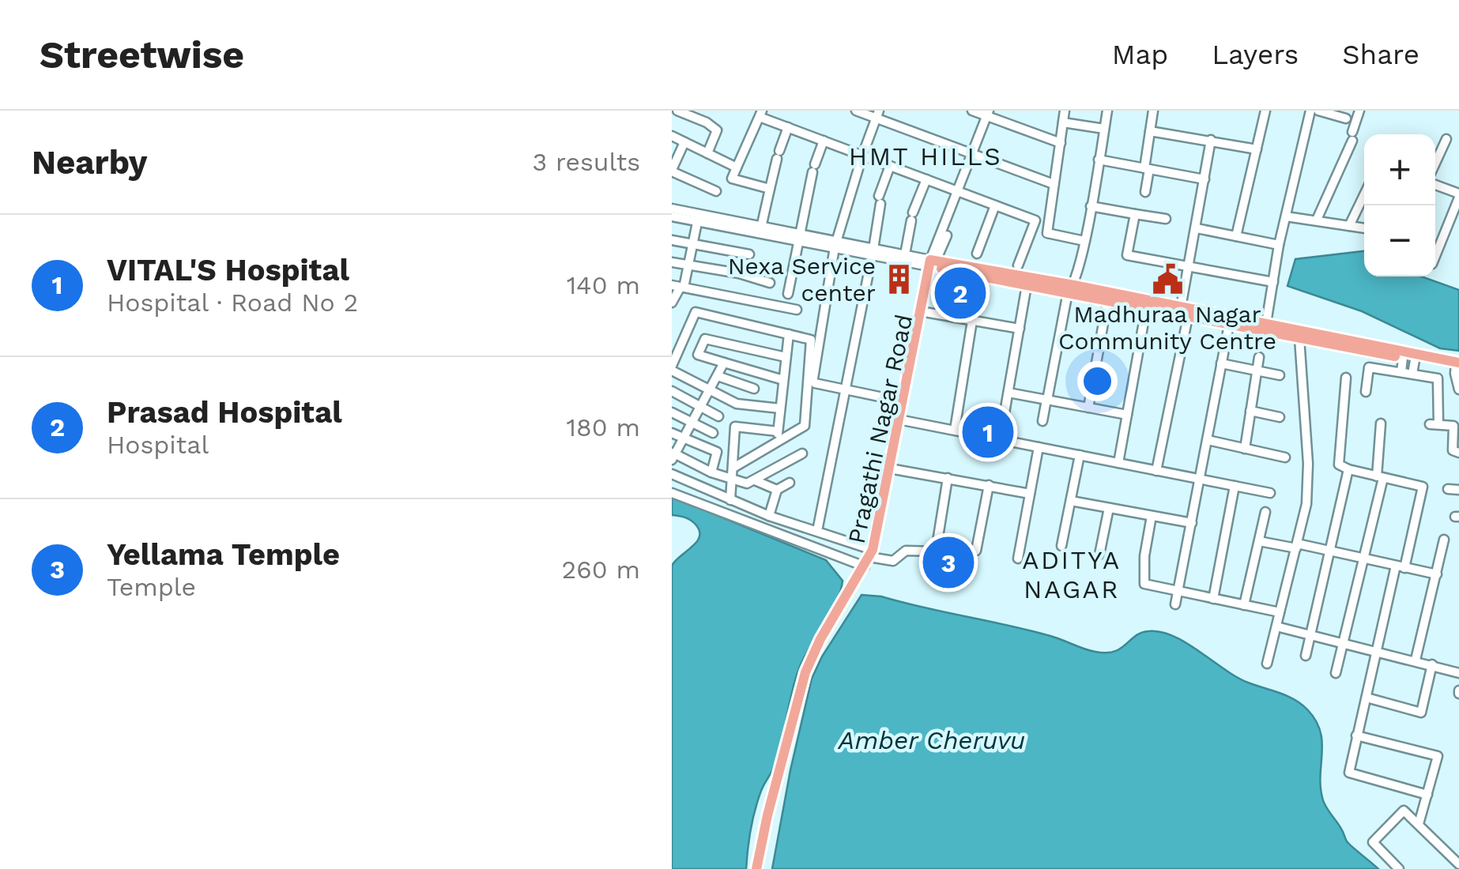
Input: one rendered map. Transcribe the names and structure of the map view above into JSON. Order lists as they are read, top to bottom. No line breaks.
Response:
{"streets":{"main road":["Pragathi Nagar Road"]},"districts":["HMT HILLS","ADITYA NAGAR"],"water":["Amber Cheruvu"],"places":{"building":["Nexa Service center"],"public building":["Madhuraa Nagar Community Centre"]},"page":{"header":"Streetwise","nav":["Map","Layers","Share"],"heading":["Nearby","3 results"],"map_buttons":["+","−"],"list":[{"mark":"1","name":"VITAL'S Hospital","note":"Hospital · Road No 2","value":"140 m"},{"mark":"2","name":"Prasad Hospital","note":"Hospital","value":"180 m"},{"mark":"3","name":"Yellama Temple","note":"Temple","value":"260 m"}],"pins":["2","1","3"]}}
